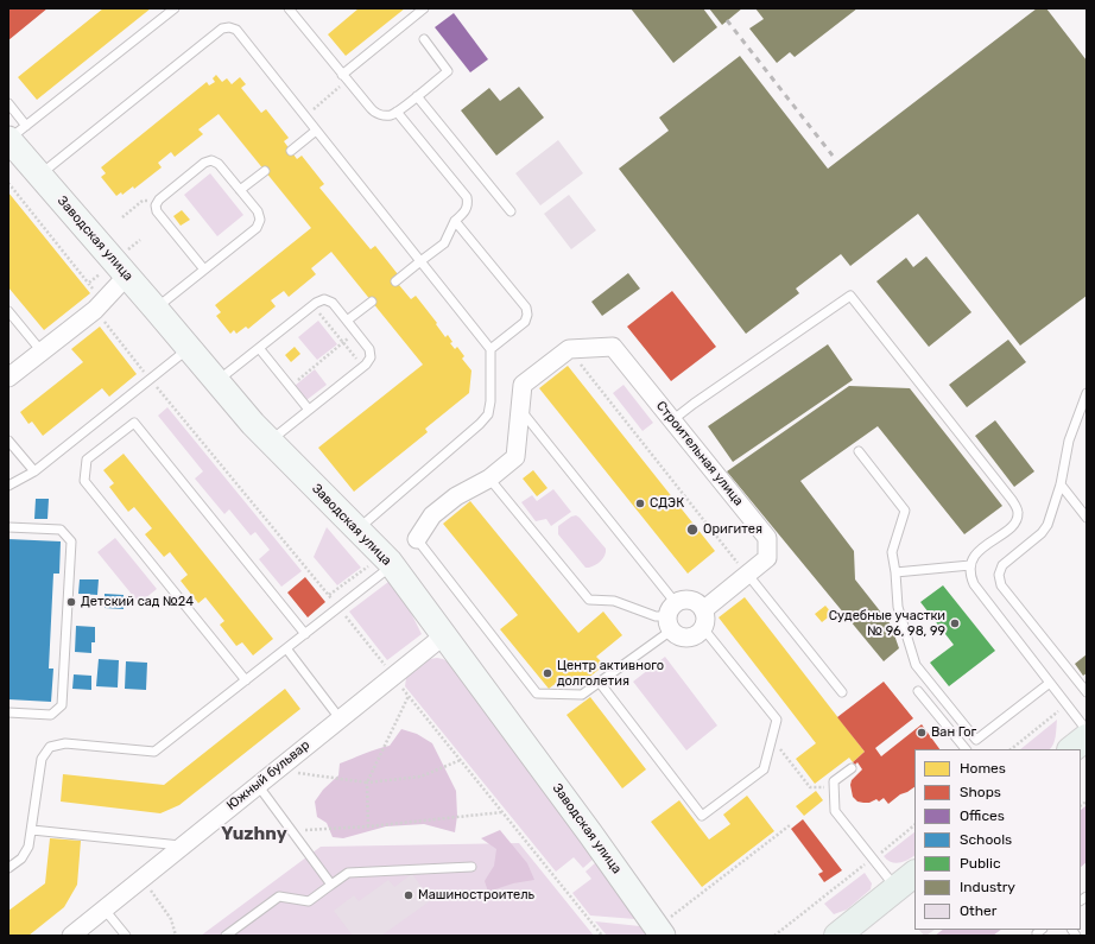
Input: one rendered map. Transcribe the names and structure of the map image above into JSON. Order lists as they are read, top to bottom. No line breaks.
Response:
{"streets":{"street":["Заводская улица","Строительная улица","Южный бульвар"]},"crossings":[["Заводская улица","Южный бульвар"]],"districts":["Yuzhny"],"places":["СДЭК","Оригитея","Детский сад №24","Судебные участки № 96, 98, 99","Центр активного долголетия","Ван Гог","Машиностроитель"],"legend":["Homes","Shops","Offices","Schools","Public","Industry","Other"]}
